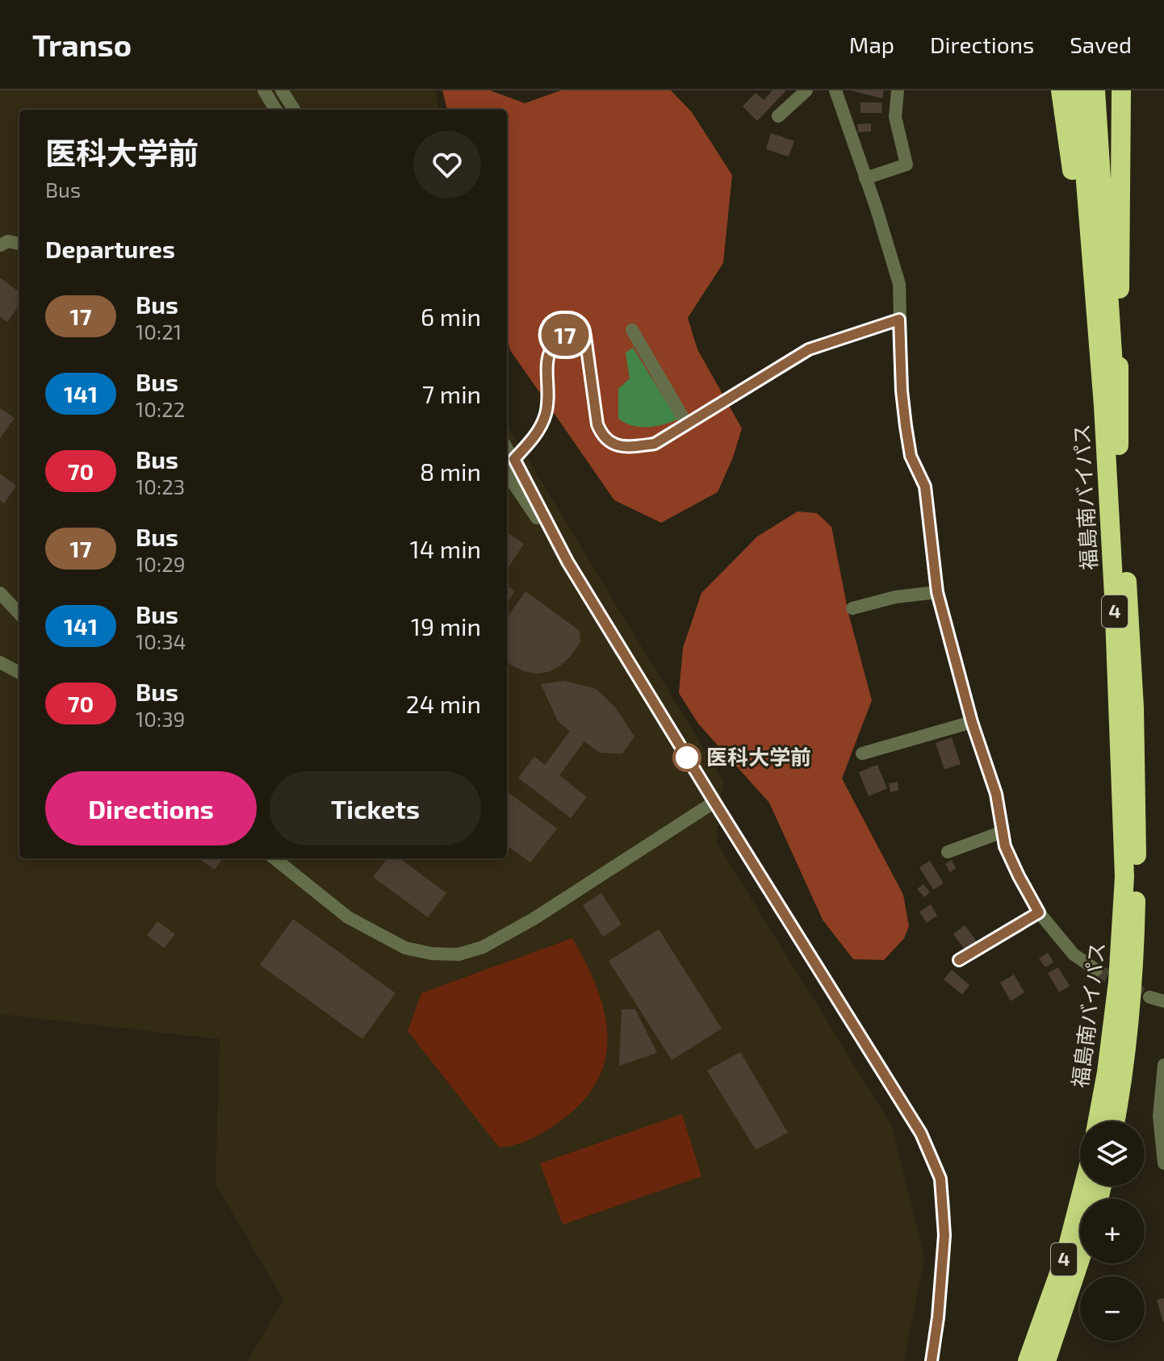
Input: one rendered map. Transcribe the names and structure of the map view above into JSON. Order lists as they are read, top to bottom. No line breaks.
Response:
{"streets":{"highway":["福島南バイパス","4"]},"places":["医科大学前"],"lines":["bus line 17"],"page":{"header":"Transo","nav":["Map","Directions","Saved"],"on_map":"17","heading":[["医科大学前","Bus"],"Departures"],"list":[{"mark":"17","name":"Bus","note":"10:21","value":"6 min"},{"mark":"141","name":"Bus","note":"10:22","value":"7 min"},{"mark":"70","name":"Bus","note":"10:23","value":"8 min"},{"mark":"17","name":"Bus","note":"10:29","value":"14 min"},{"mark":"141","name":"Bus","note":"10:34","value":"19 min"},{"mark":"70","name":"Bus","note":"10:39","value":"24 min"}],"buttons":["Directions","Tickets"],"map_buttons":["+","−"]}}
